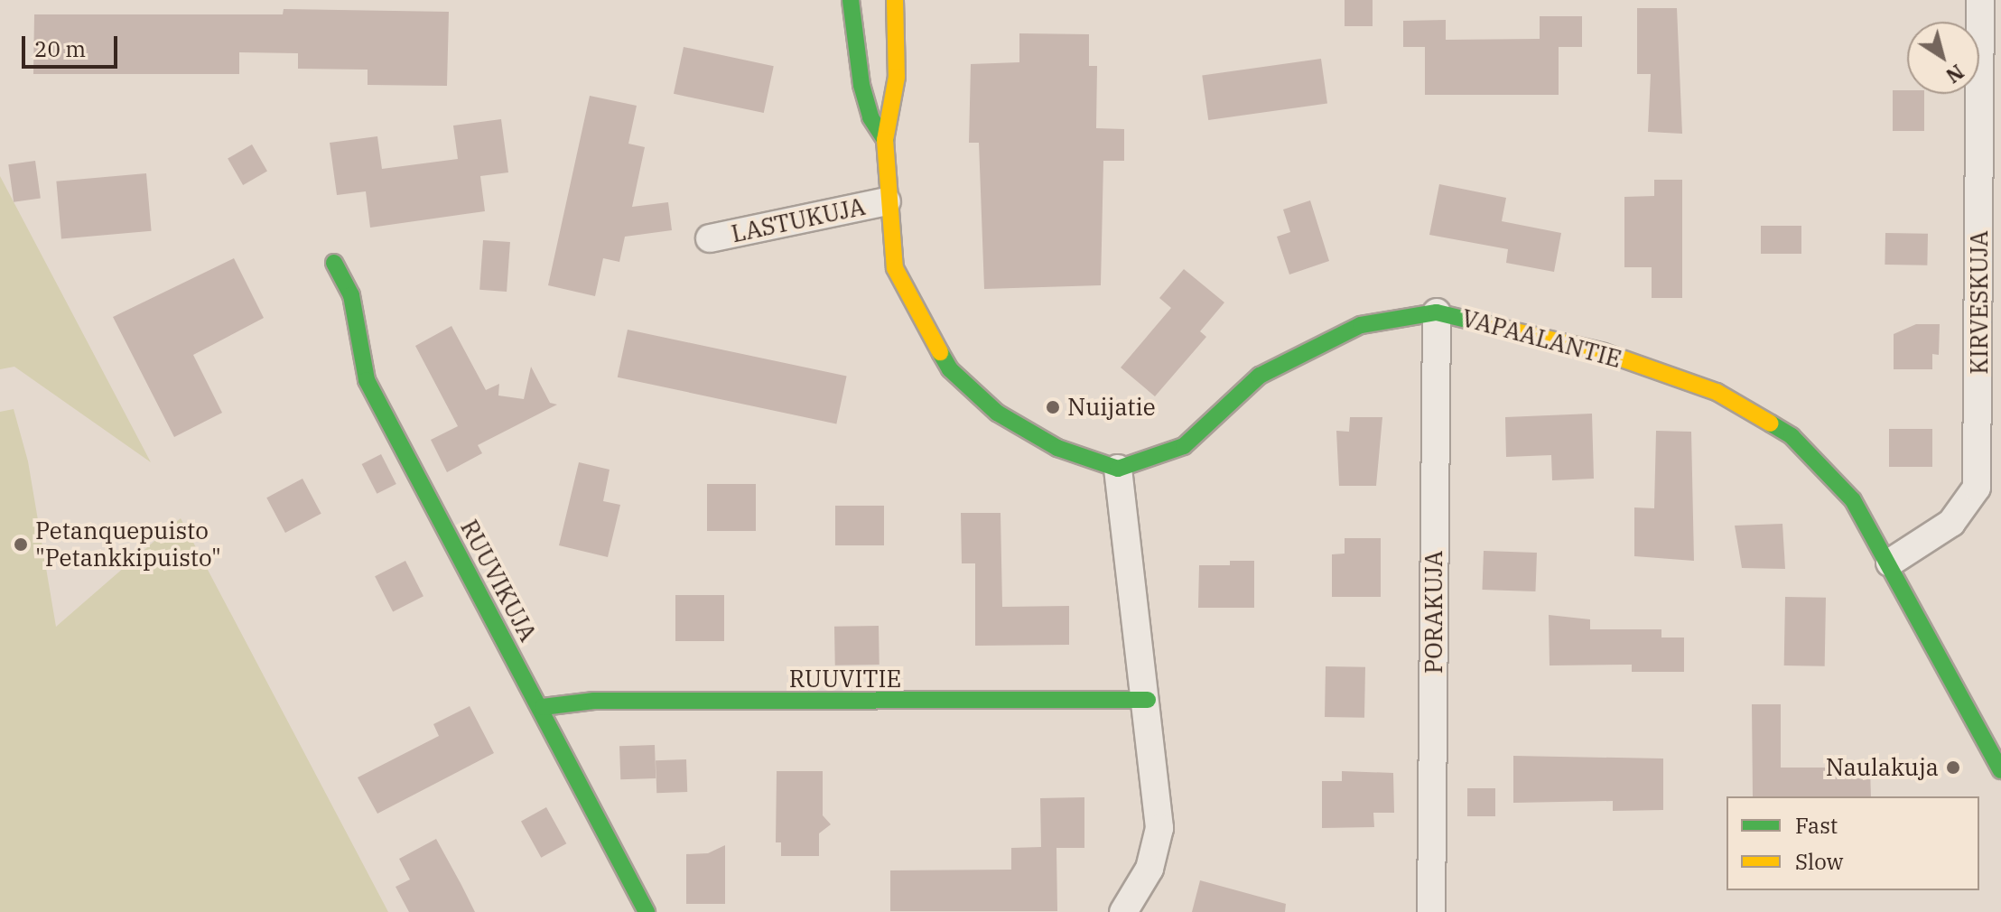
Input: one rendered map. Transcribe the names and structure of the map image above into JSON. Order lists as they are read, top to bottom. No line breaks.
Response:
{"streets":{"street":["LASTUKUJA","KIRVESKUJA","VAPAALANTIE","RUUVIKUJA","PORAKUJA","RUUVITIE"]},"crossings":[["KIRVESKUJA","VAPAALANTIE"],["VAPAALANTIE","PORAKUJA"],["RUUVIKUJA","RUUVITIE"]],"places":["Nuijatie","Petanquepuisto \"Petankkipuisto\"","Naulakuja"],"legend":["Fast","Slow"],"scale_bar":"20 m","north":"bottom right"}
